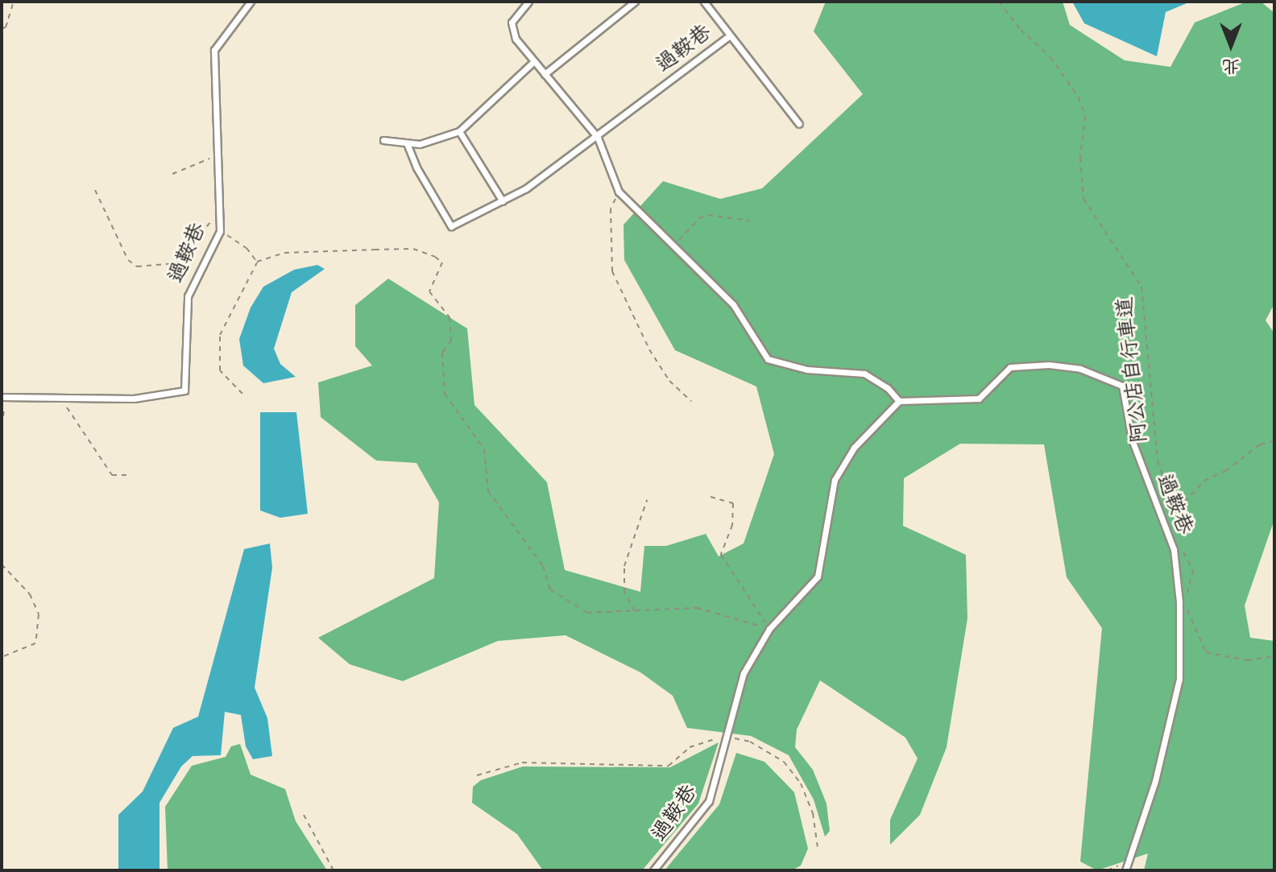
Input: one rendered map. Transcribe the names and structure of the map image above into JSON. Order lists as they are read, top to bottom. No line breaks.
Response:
{"streets":{"lane":["過鞍巷"],"path":["阿公店自行車道"]},"north":"bottom"}
